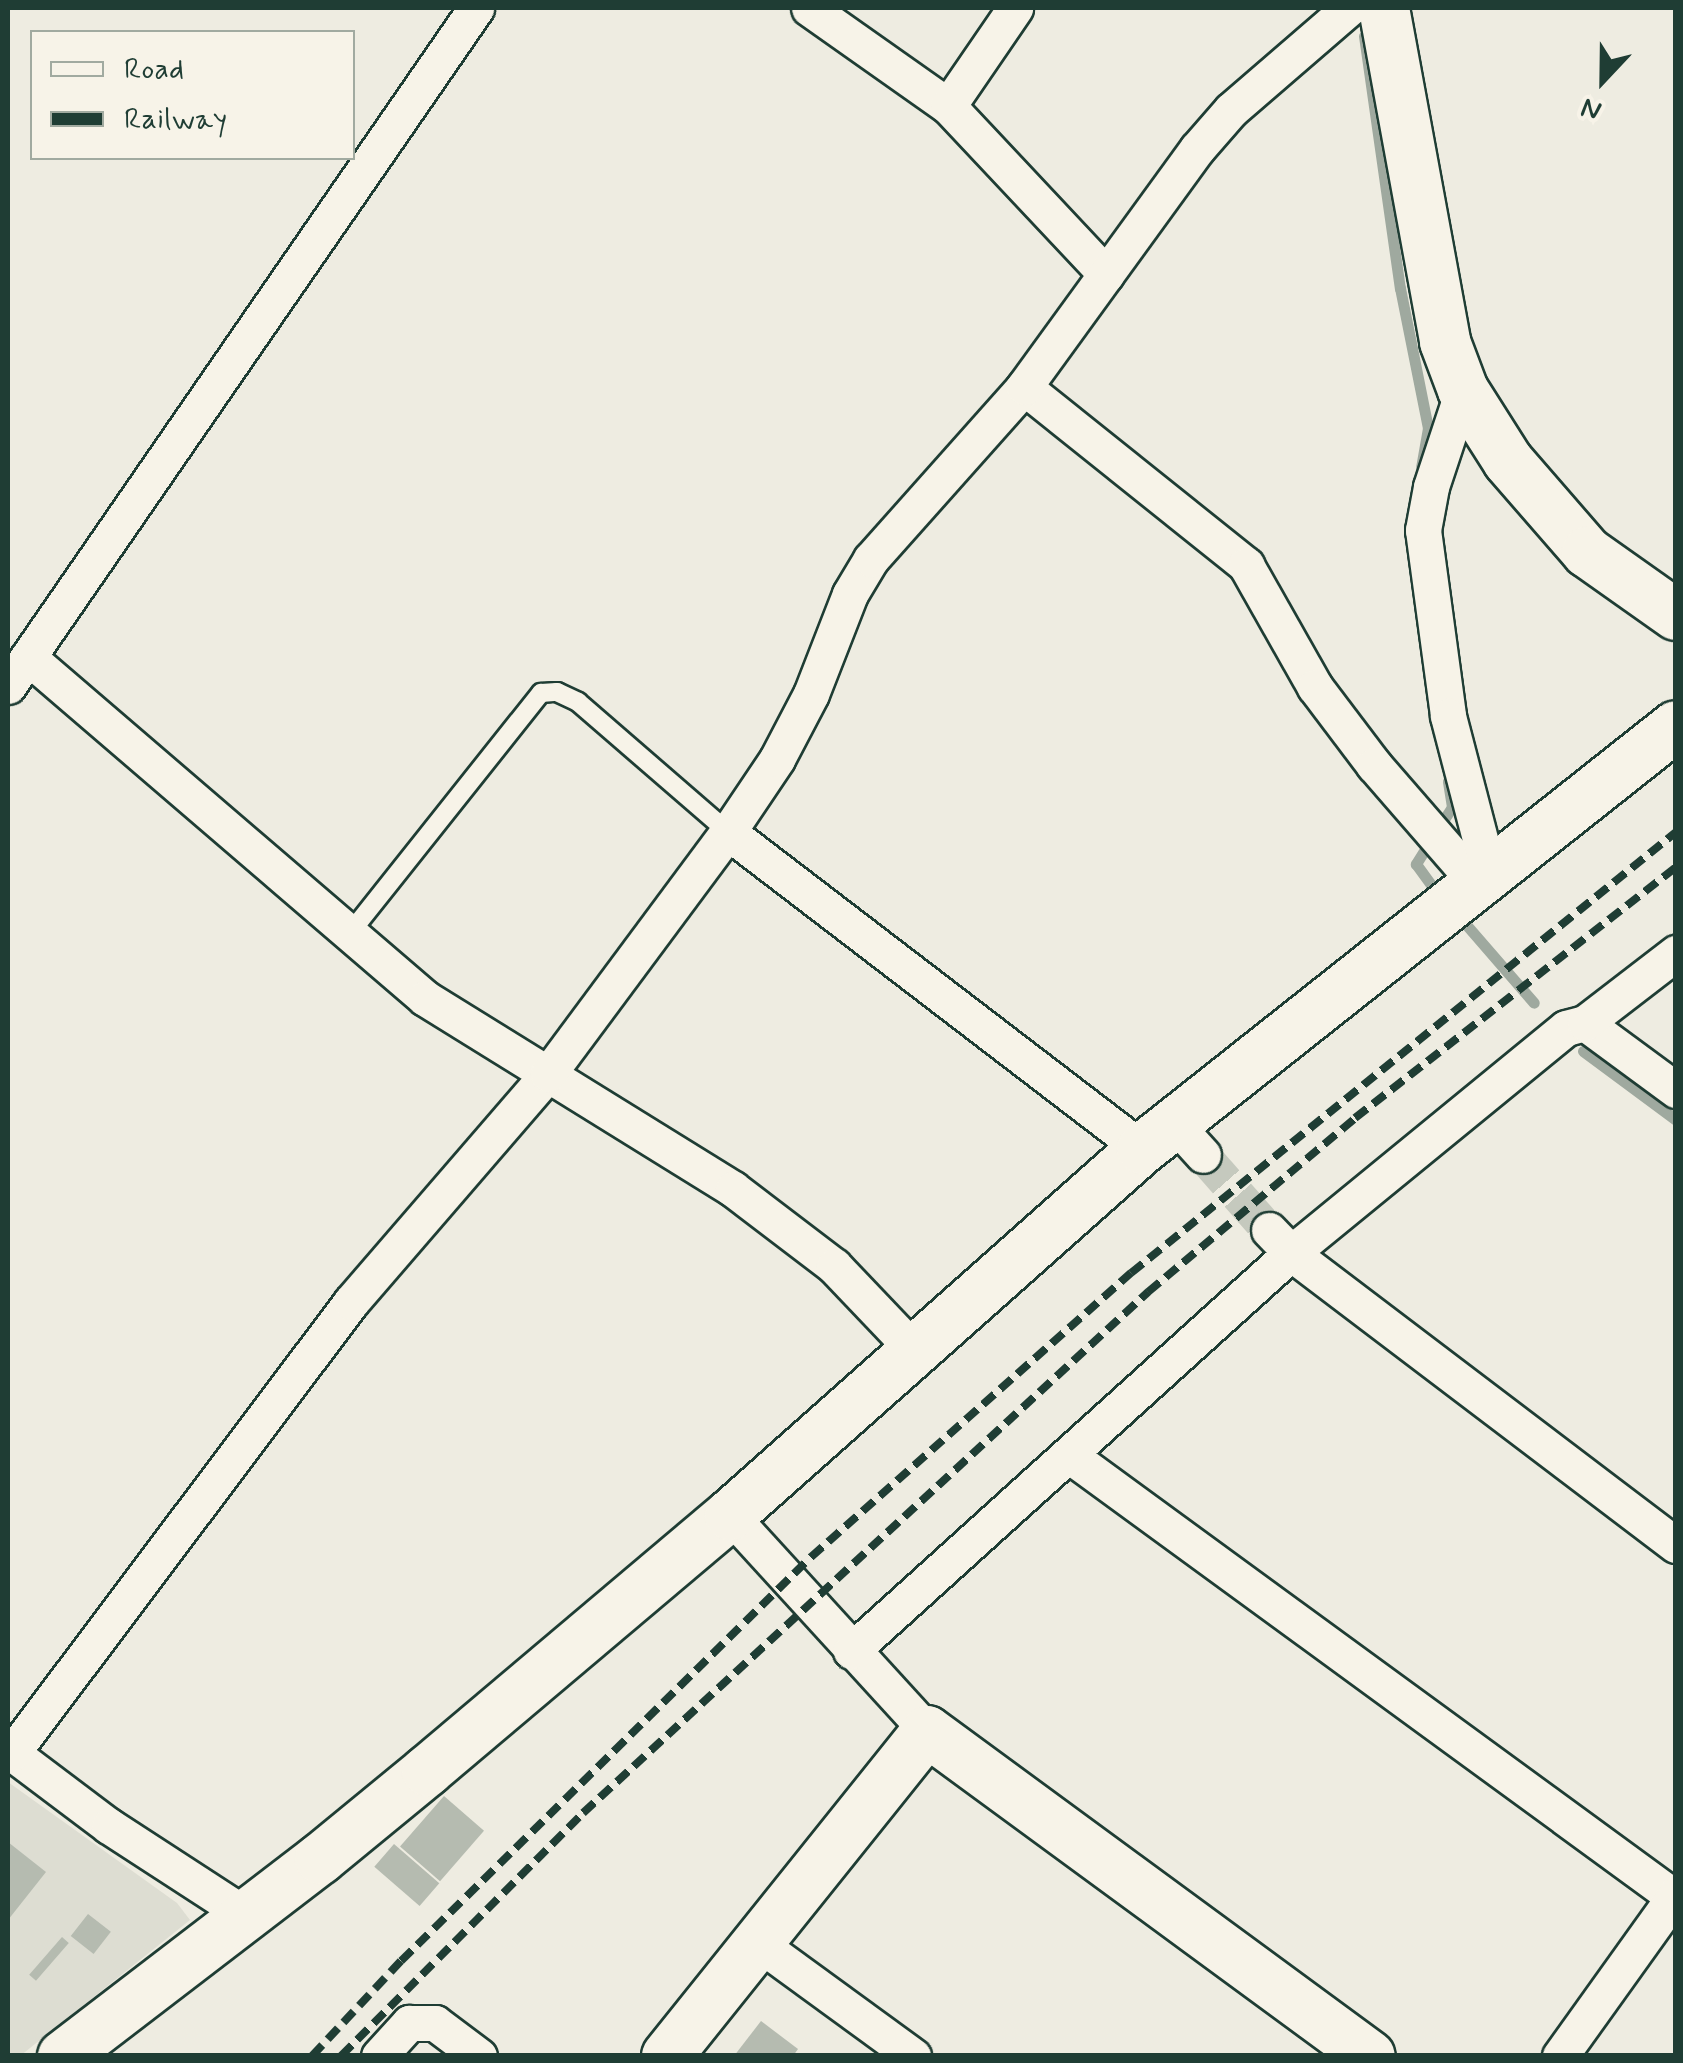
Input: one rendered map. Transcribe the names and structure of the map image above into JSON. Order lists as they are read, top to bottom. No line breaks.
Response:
{"legend":["Road","Railway"],"north":"bottom"}
